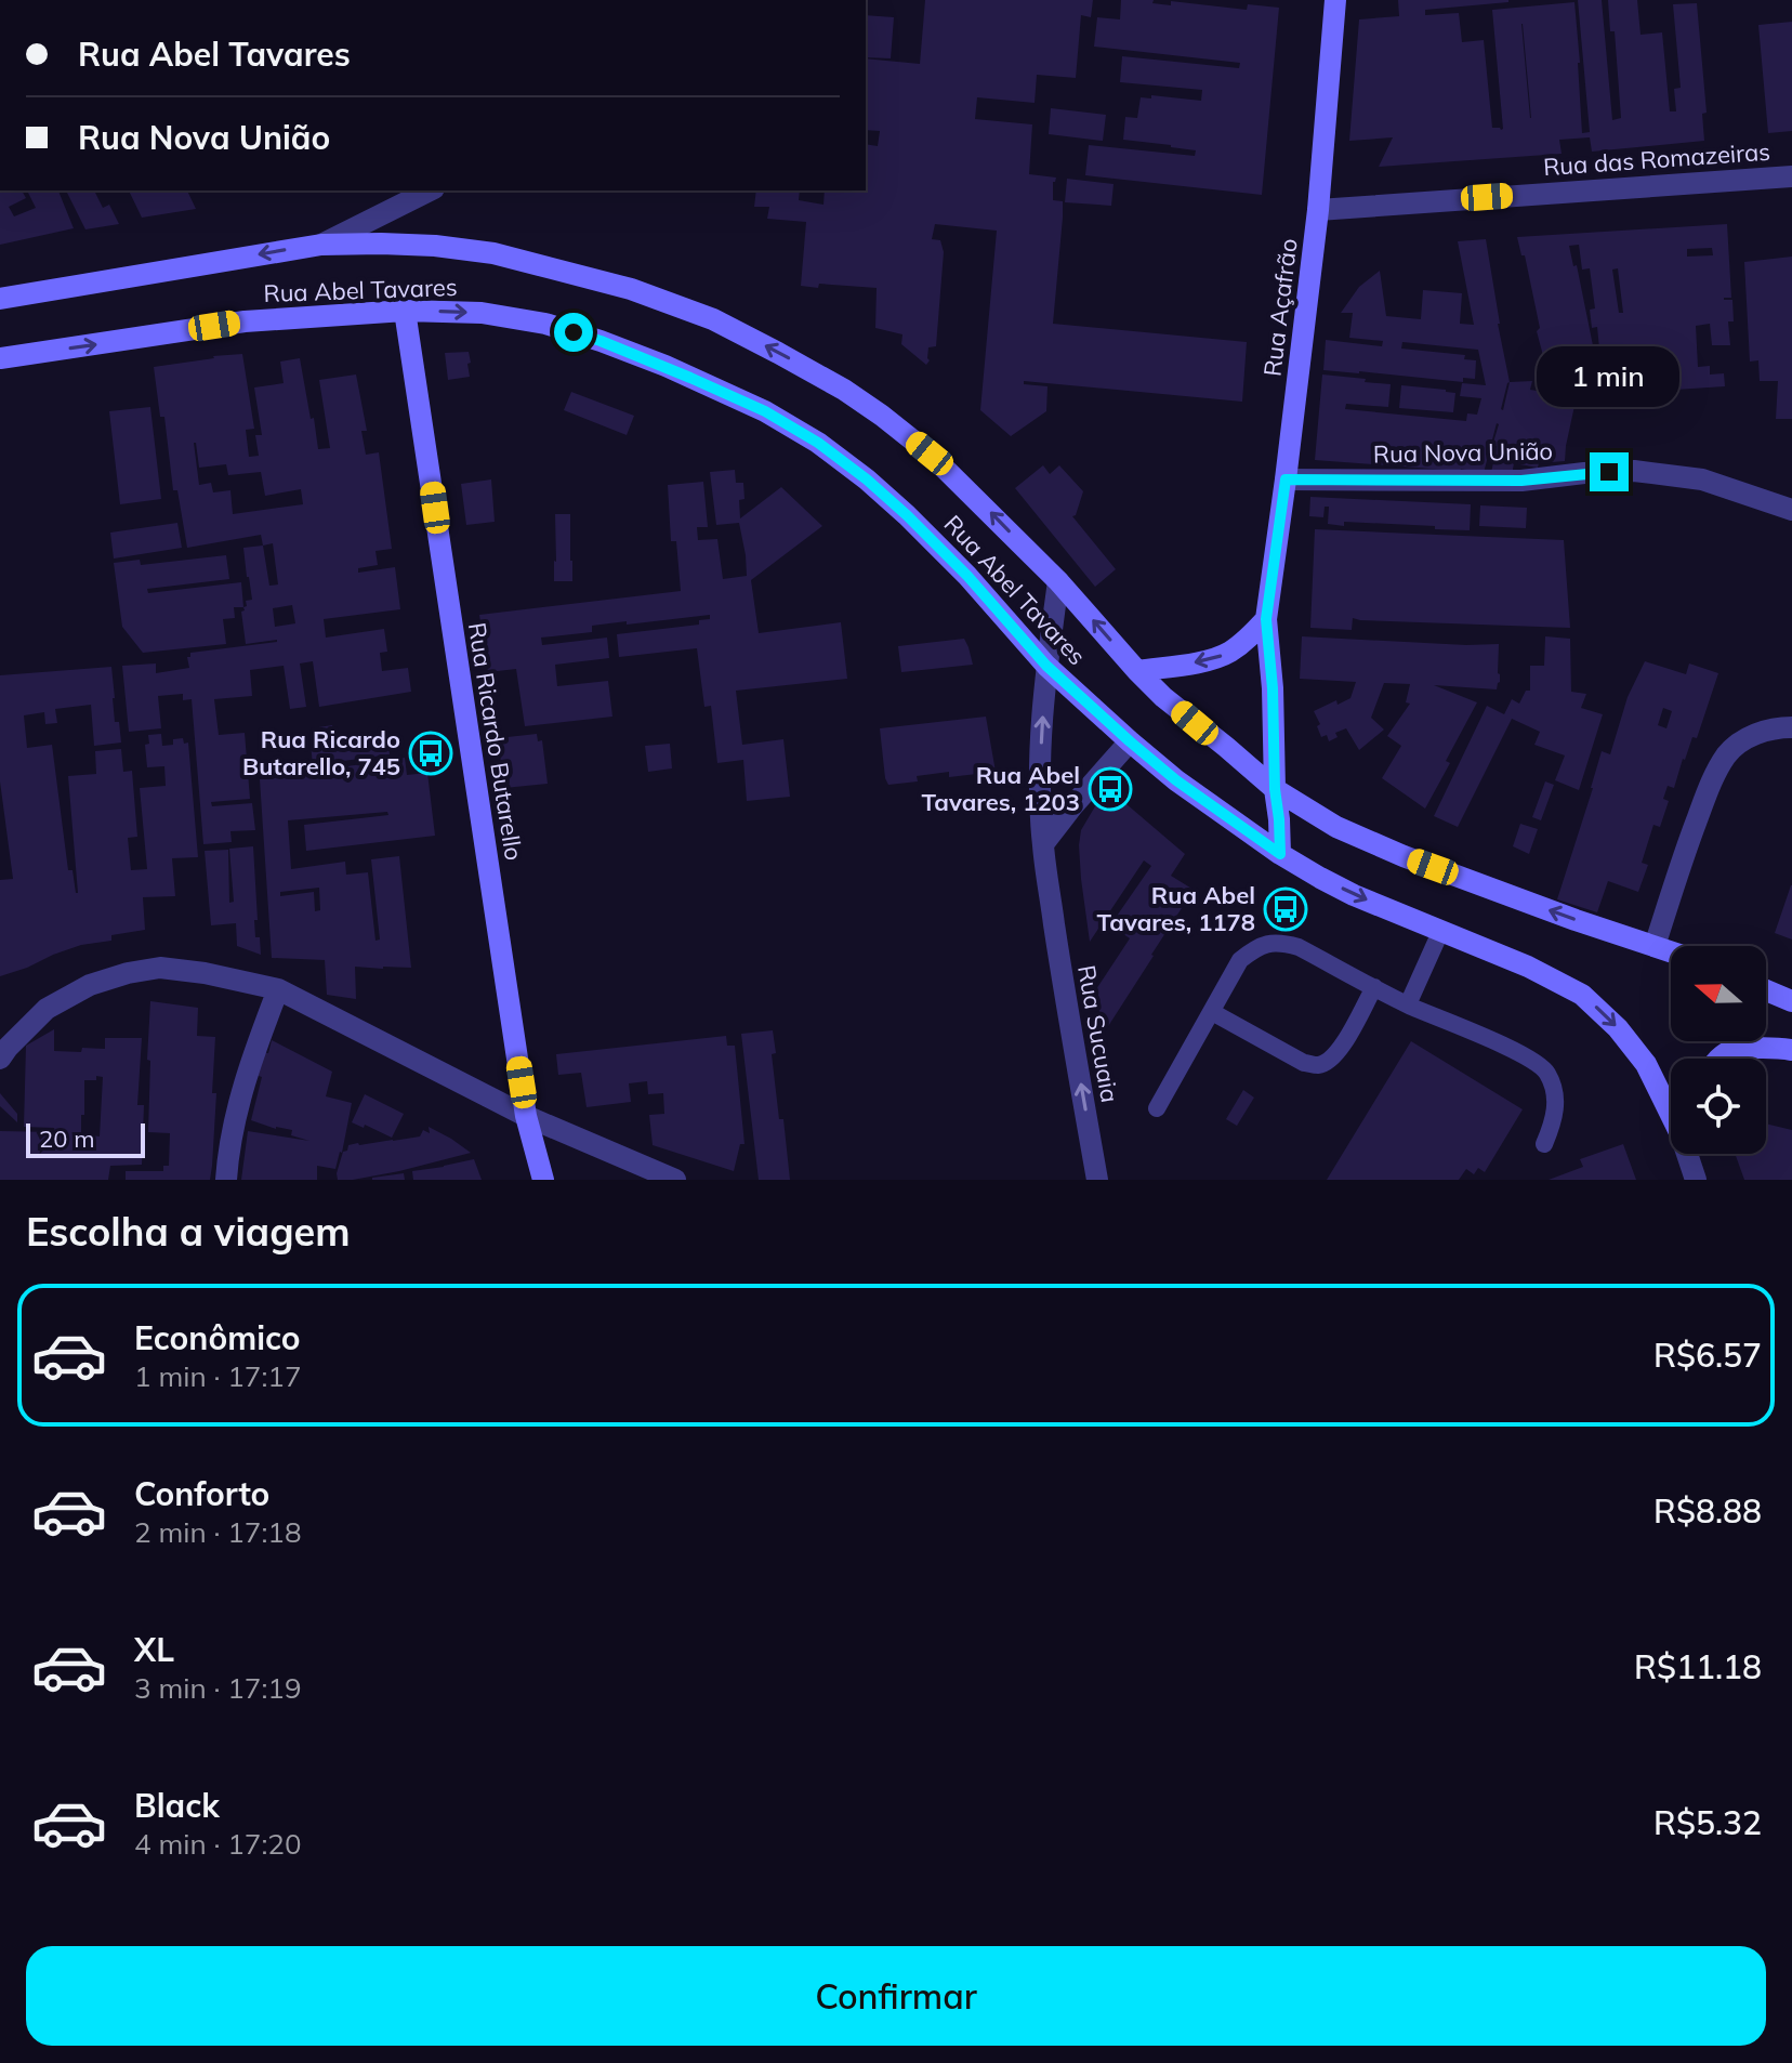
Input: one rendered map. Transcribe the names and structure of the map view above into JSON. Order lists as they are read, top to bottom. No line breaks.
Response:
{"streets":{"street":["Rua das Romazeiras","Rua Abel Tavares","Rua Açafrão","Rua Nova União","Rua Ricardo Butarello","Rua Sucuaia"]},"crossings":[["Rua das Romazeiras","Rua Açafrão"],["Rua Abel Tavares","Rua Açafrão"],["Rua Abel Tavares","Rua Ricardo Butarello"],["Rua Abel Tavares","Rua Sucuaia"],["Rua Açafrão","Rua Nova União"]],"one_way":["Rua Sucuaia"],"places":{"bus stop":["Rua Ricardo Butarello, 745","Rua Abel Tavares, 1203","Rua Abel Tavares, 1178"]},"scale_bar":"20 m","north":"left","page":{"banner":["Rua Abel Tavares","Rua Nova União"],"bubble":"1 min","scale":"20 m","heading":"Escolha a viagem","list":[{"name":"Econômico","note":"1 min · 17:17","value":"R$6.57"},{"name":"Conforto","note":"2 min · 17:18","value":"R$8.88"},{"name":"XL","note":"3 min · 17:19","value":"R$11.18"},{"name":"Black","note":"4 min · 17:20","value":"R$5.32"}],"buttons":"Confirmar"}}
